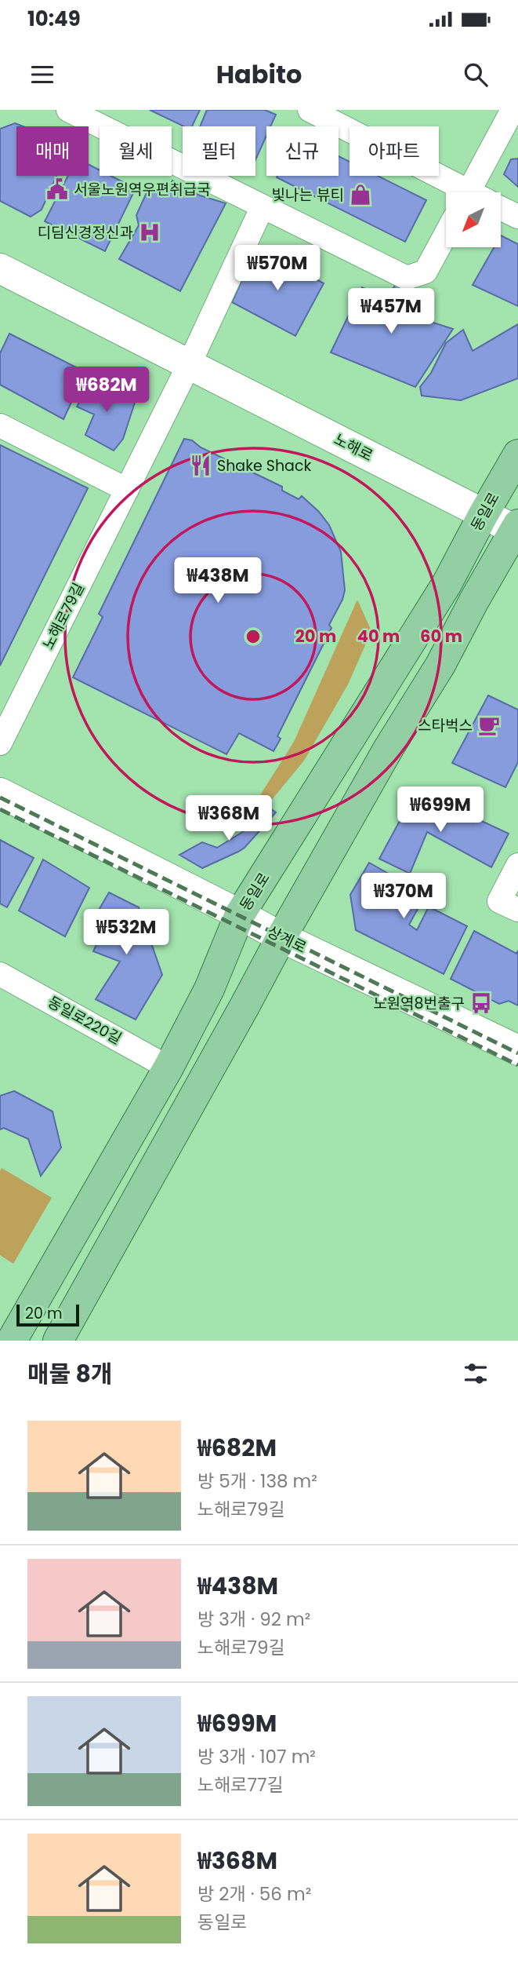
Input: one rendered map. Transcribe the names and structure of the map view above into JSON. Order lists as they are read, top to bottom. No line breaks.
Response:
{"streets":{"main road":["노해로","동일로","상계로"],"street":["노해로79길","동일로220길"]},"crossings":[["노해로","동일로"],["노해로","노해로79길"],["동일로","상계로"],["동일로","동일로220길"]],"places":{"public building":["서울노원역우편취급국"],"shop":["빛나는 뷰티"],"hospital":["디딤신경정신과"],"restaurant":["Shake Shack"],"cafe":["스타벅스"],"bus stop":["노원역8번출구"]},"scale_bar":"20 m","north":"bottom left","page":{"status":"10:49","header":"Habito","chip":["매매","월세","필터","신규","아파트"],"price":["₩570M","₩457M","₩682M","₩438M","₩699M","₩368M","₩370M","₩532M"],"scale":"20 m","heading":"매물 8개","list":[{"name":"₩682M","note":"방 5개 · 138 m² · 노해로79길"},{"name":"₩438M","note":"방 3개 · 92 m² · 노해로79길"},{"name":"₩699M","note":"방 3개 · 107 m² · 노해로77길"},{"name":"₩368M","note":"방 2개 · 56 m² · 동일로"}]},"rings":["20 m","40 m","60 m"]}
